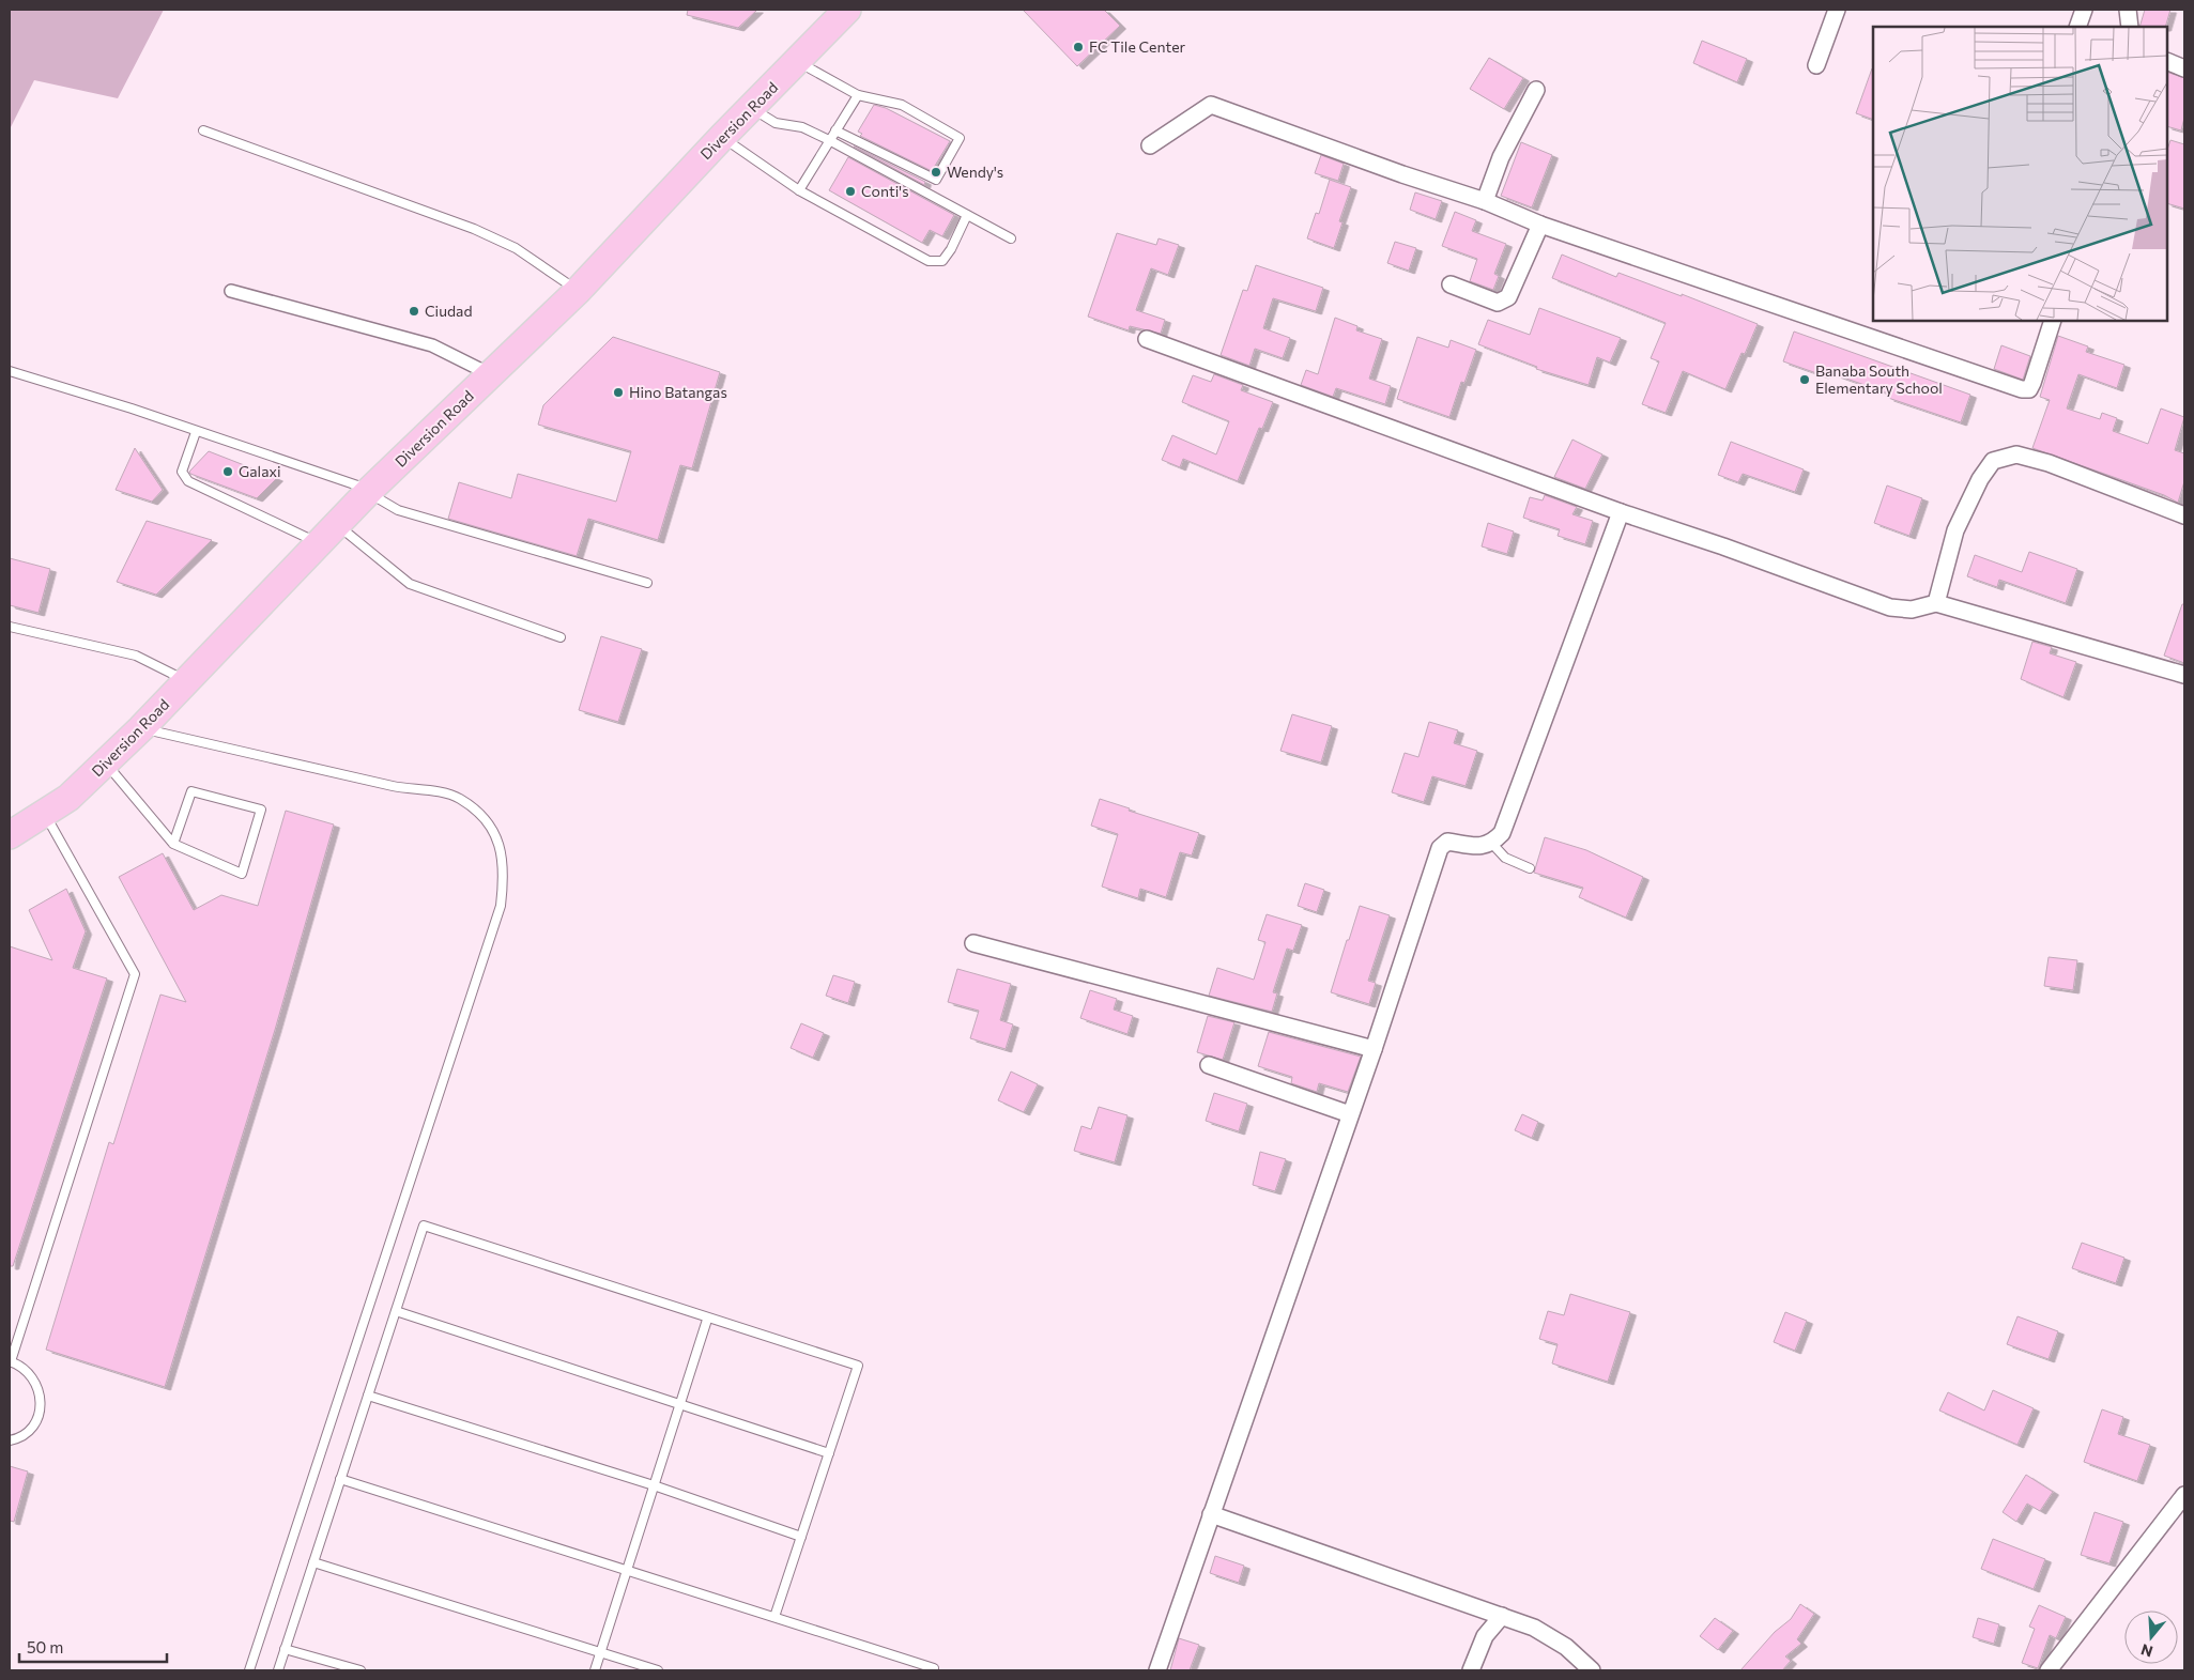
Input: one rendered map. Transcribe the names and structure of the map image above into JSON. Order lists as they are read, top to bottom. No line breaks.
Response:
{"streets":{"highway":["Diversion Road"]},"places":["FC Tile Center","Wendy's","Conti's","Ciudad","Banaba South Elementary School","Hino Batangas","Galaxi"],"scale_bar":"50 m","north":"bottom"}
